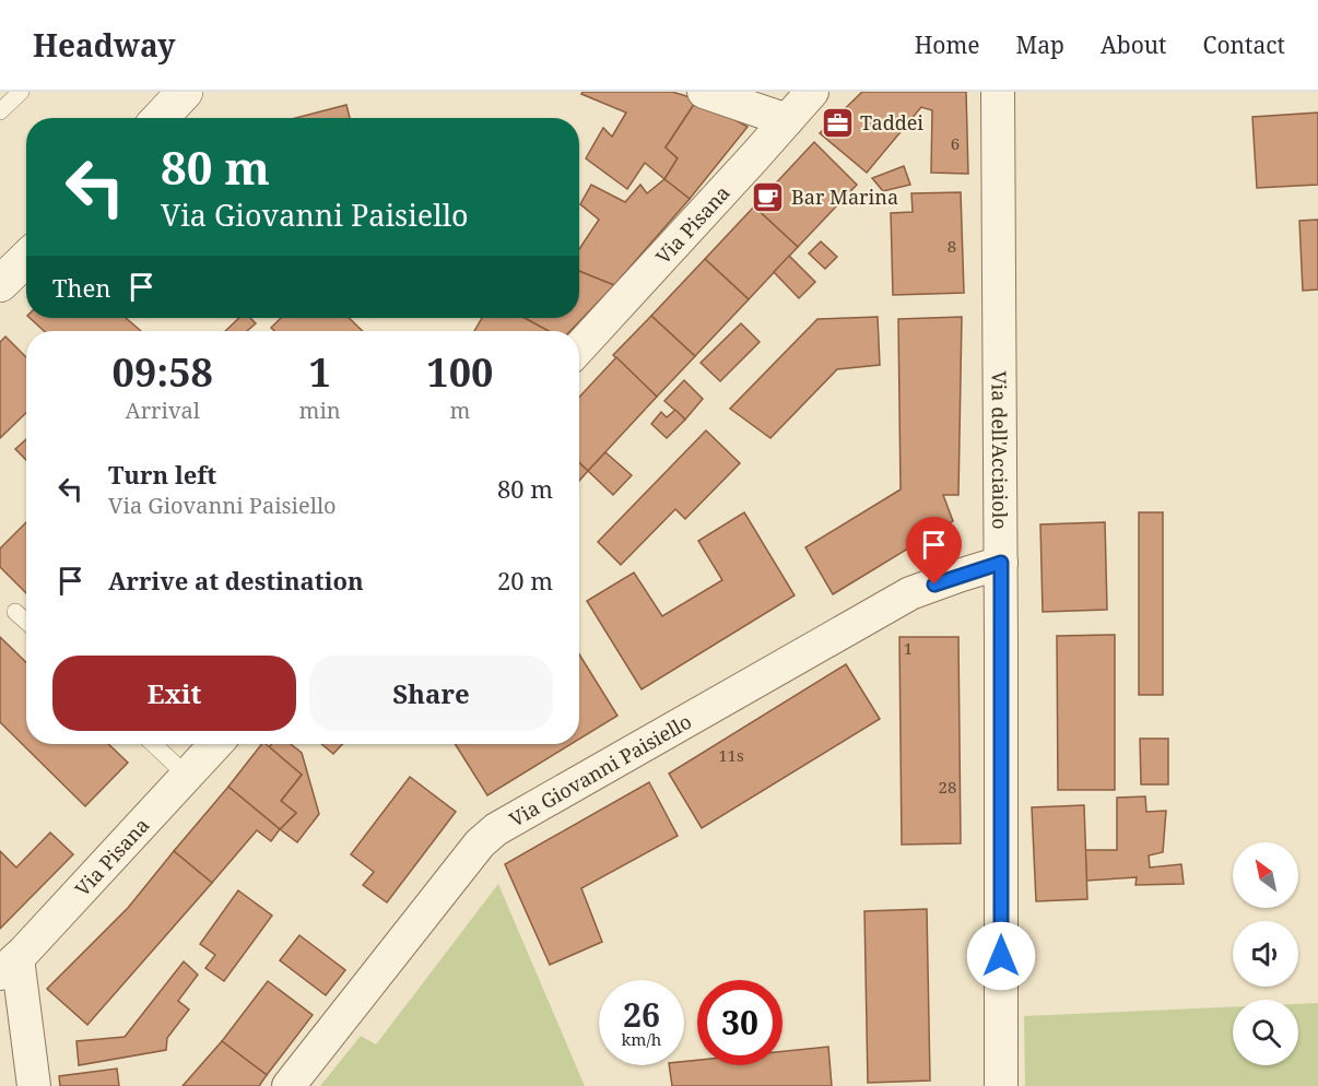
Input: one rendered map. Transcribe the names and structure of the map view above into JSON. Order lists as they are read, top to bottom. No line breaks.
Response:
{"streets":{"street":["Via Pisana","Via dell'Acciaiolo","Via Giovanni Paisiello"]},"crossings":[["Via dell'Acciaiolo","Via Giovanni Paisiello"]],"places":{"office":["Taddei"],"cafe":["Bar Marina"]},"house_numbers":["6","8","1","11s","28"],"north":"top left","page":{"header":"Headway","nav":["Home","Map","About","Contact"],"turn":["80 m","Via Giovanni Paisiello"],"then":"Then","eta":["09:58","Arrival","1","min","100","m"],"list":[{"name":"Turn left","note":"Via Giovanni Paisiello","value":"80 m"},{"name":"Arrive at destination","value":"20 m"}],"buttons":["Exit","Share"],"speed":"26 km/h","limit":"30"}}
